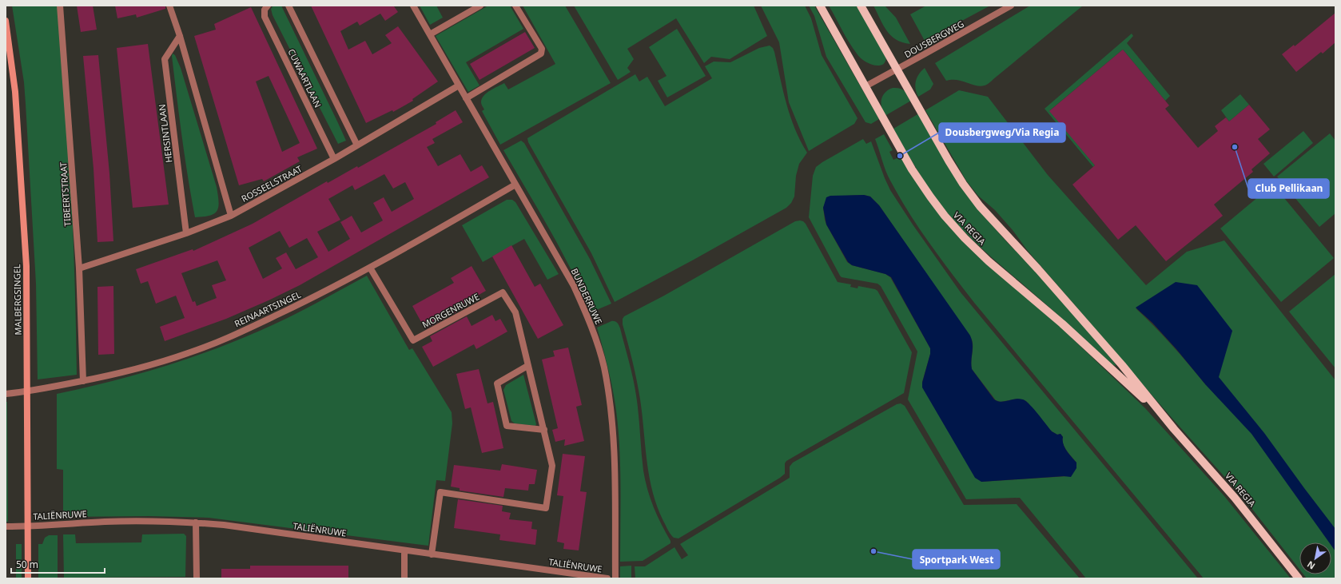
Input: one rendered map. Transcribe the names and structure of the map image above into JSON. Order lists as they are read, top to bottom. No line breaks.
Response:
{"streets":{"main road":["VIA REGIA"],"street":["DOUSBERGWEG","CUWAARTLAAN","HERSINTLAAN","ROSSEELSTRAAT","TIBEERTSTRAAT","BUNDERRUWE","MALBERGSINGEL","REINAARTSINGEL","MORGENRUWE","TALIËNRUWE"]},"crossings":[["DOUSBERGWEG","VIA REGIA"],["CUWAARTLAAN","ROSSEELSTRAAT"],["HERSINTLAAN","ROSSEELSTRAAT"],["ROSSEELSTRAAT","TIBEERTSTRAAT"],["ROSSEELSTRAAT","BUNDERRUWE"],["TIBEERTSTRAAT","REINAARTSINGEL"],["BUNDERRUWE","REINAARTSINGEL"],["MALBERGSINGEL","REINAARTSINGEL"],["MALBERGSINGEL","TALIËNRUWE"],["REINAARTSINGEL","MORGENRUWE"],["MORGENRUWE","TALIËNRUWE"]],"places":["Club Pellikaan","Dousbergweg/Via Regia","Sportpark West"],"scale_bar":"50 m","north":"bottom left"}
